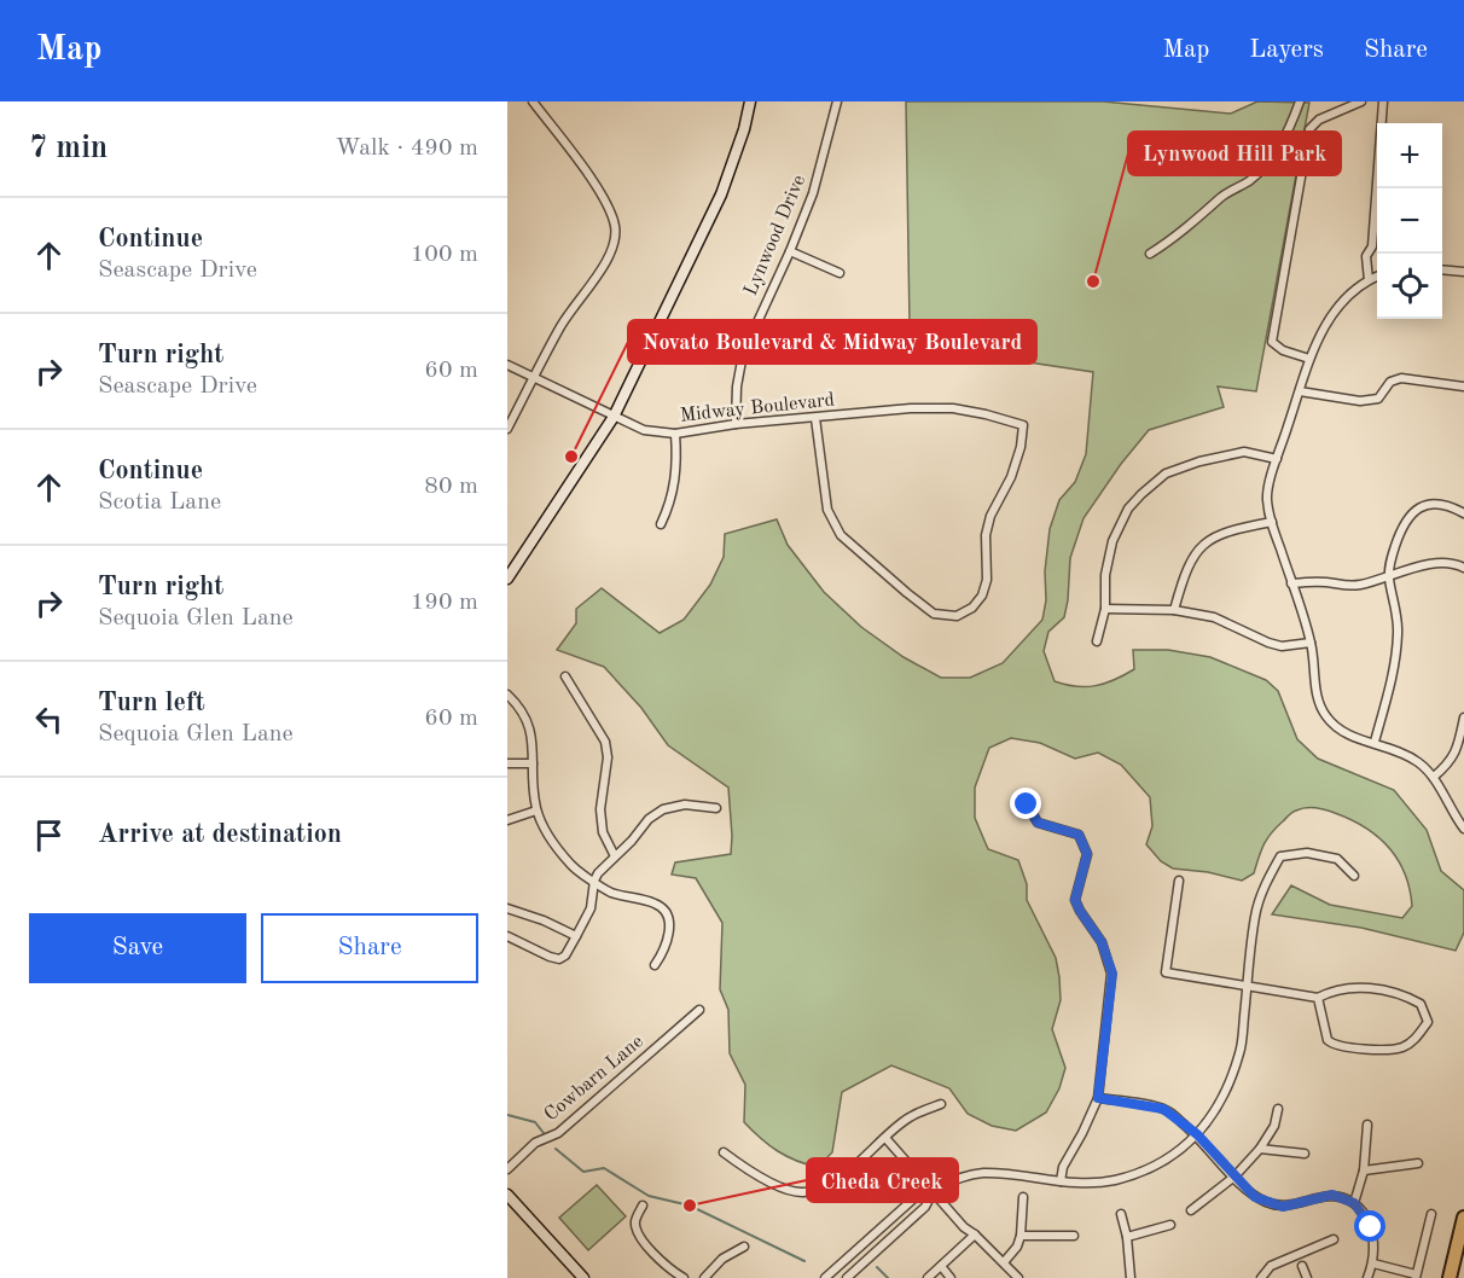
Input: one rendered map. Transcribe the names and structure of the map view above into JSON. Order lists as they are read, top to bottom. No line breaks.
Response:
{"streets":{"street":["Lynwood Drive","Midway Boulevard","Cowbarn Lane"]},"crossings":[["Lynwood Drive","Midway Boulevard"]],"places":["Lynwood Hill Park","Novato Boulevard & Midway Boulevard","Cheda Creek"],"page":{"header":"Map","nav":["Map","Layers","Share"],"heading":["7 min","Walk · 490 m"],"map_buttons":["+","−"],"list":[["Continue","Seascape Drive","100 m"],["Turn right","Seascape Drive","60 m"],["Continue","Scotia Lane","80 m"],["Turn right","Sequoia Glen Lane","190 m"],["Turn left","Sequoia Glen Lane","60 m"],"Arrive at destination"],"buttons":["Save","Share"]}}
